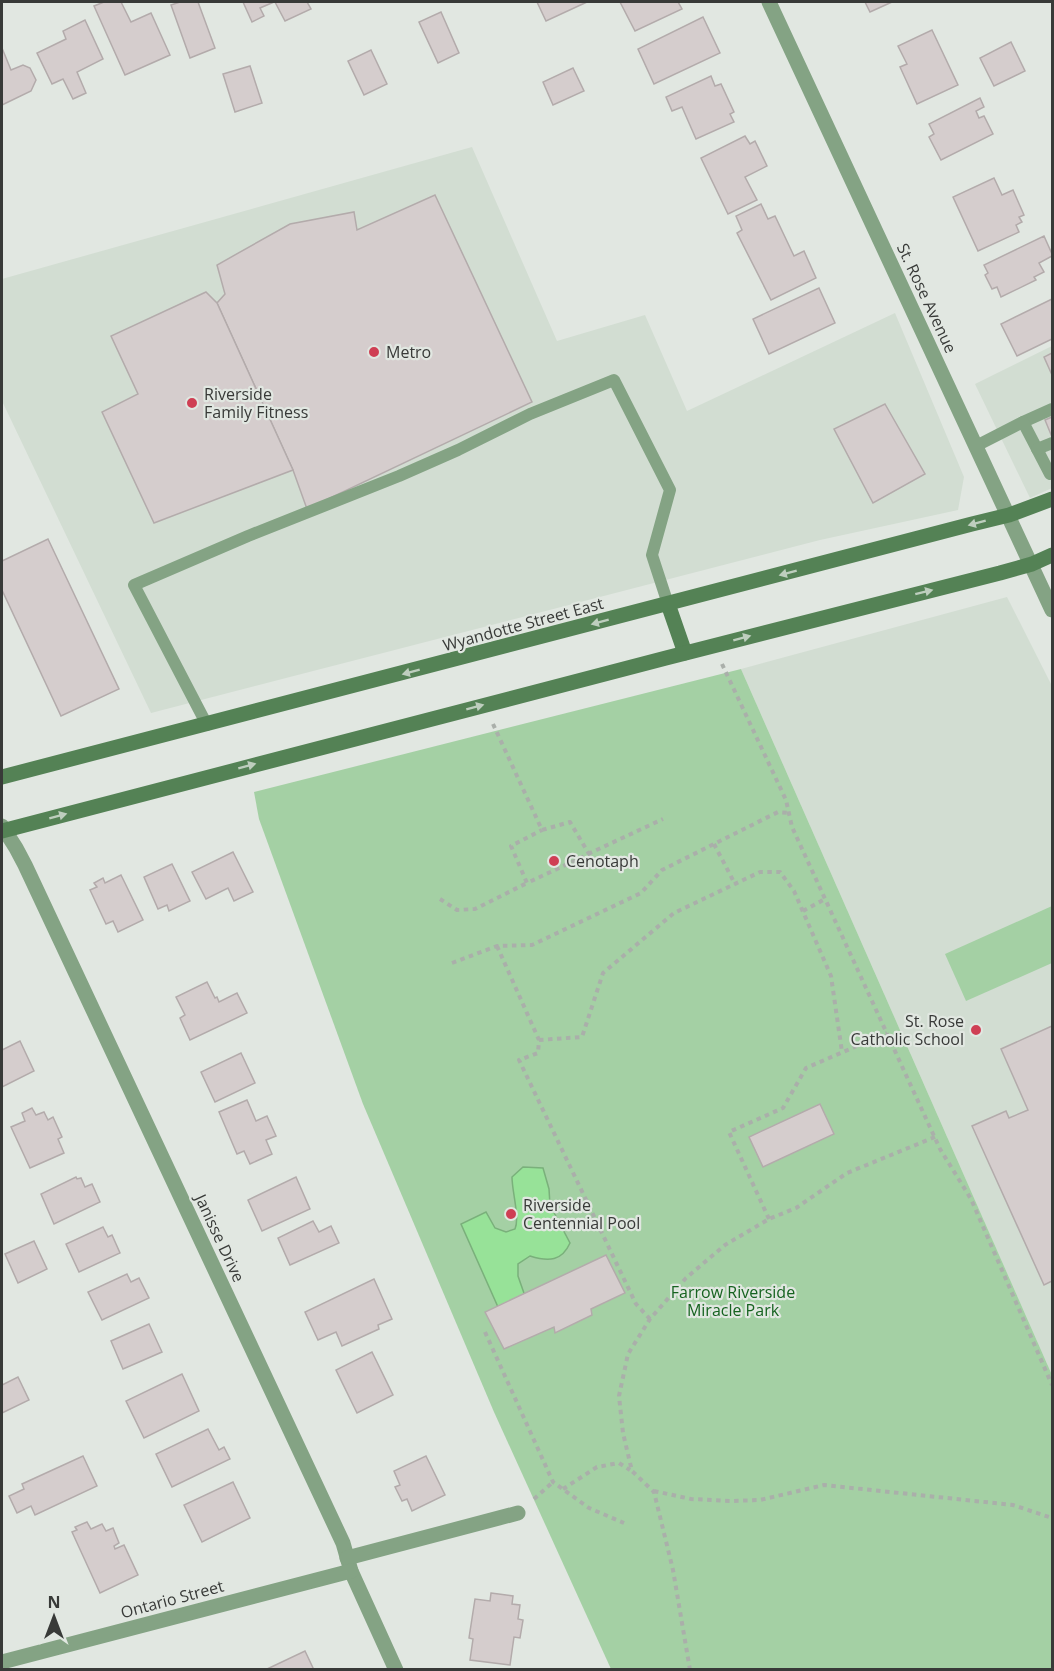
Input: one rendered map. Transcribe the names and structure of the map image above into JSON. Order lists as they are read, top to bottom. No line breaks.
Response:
{"streets":{"main road":["Wyandotte Street East"],"street":["St. Rose Avenue","Janisse Drive","Ontario Street"]},"crossings":[["St. Rose Avenue","Wyandotte Street East"],["Janisse Drive","Ontario Street"]],"parks":["Farrow Riverside Miracle Park"],"places":["Metro","Riverside Family Fitness","Cenotaph","St. Rose Catholic School","Riverside Centennial Pool"],"north":"top"}
